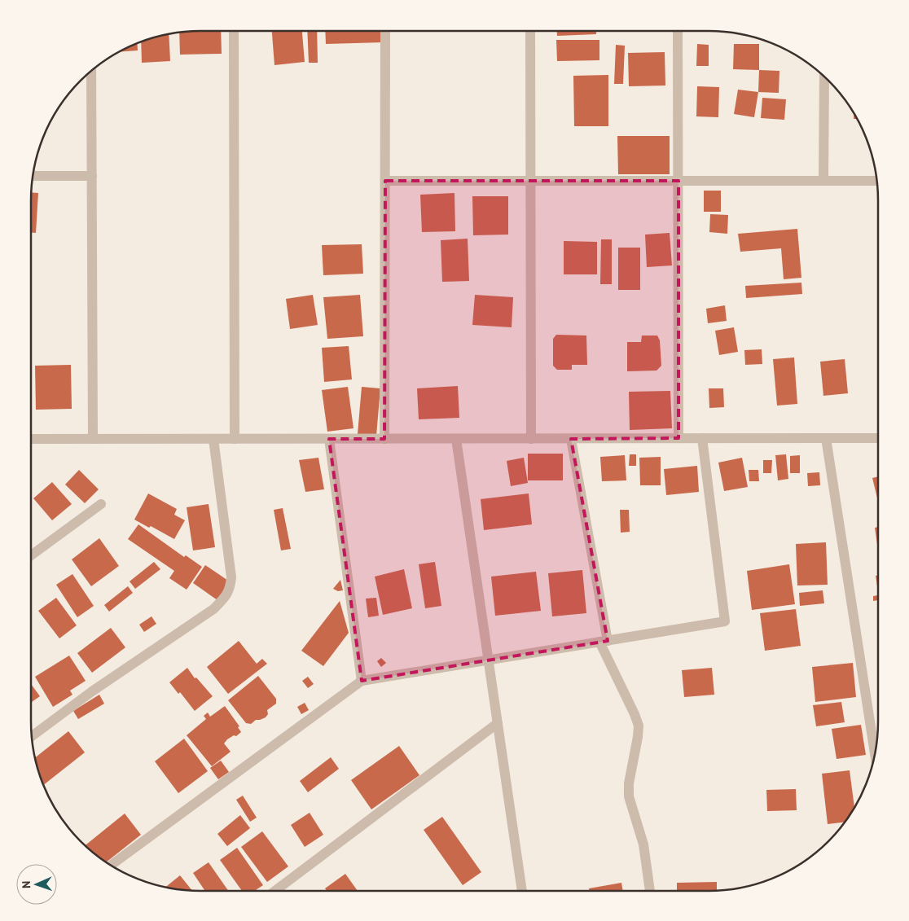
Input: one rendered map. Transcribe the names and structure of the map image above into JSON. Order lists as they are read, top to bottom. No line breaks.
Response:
{"north":"left"}
